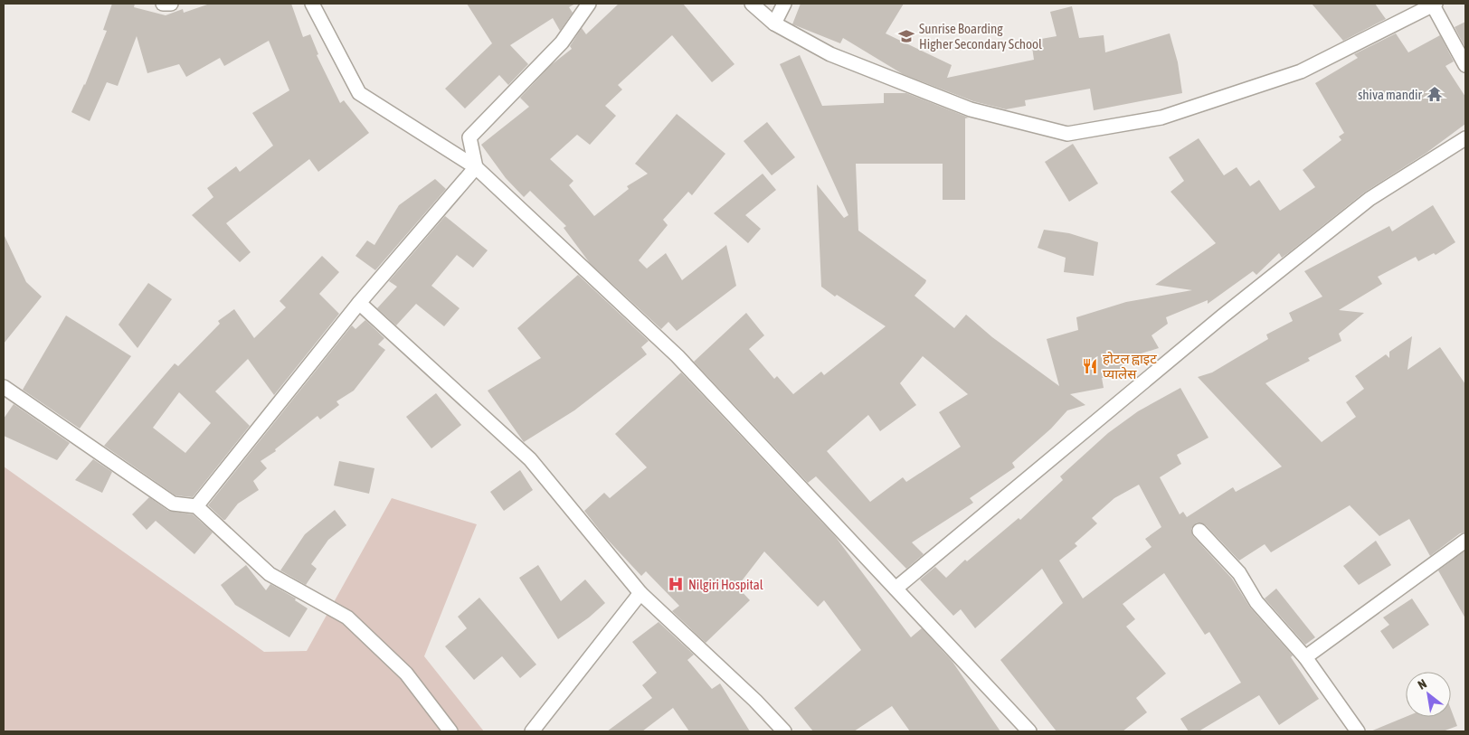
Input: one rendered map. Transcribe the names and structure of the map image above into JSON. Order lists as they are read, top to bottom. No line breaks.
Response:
{"places":{"school or university":["Sunrise Boarding Higher Secondary School"],"temple":["shiva mandir"],"restaurant":["होटल ह्वाइट प्यालेस"],"hospital":["Nilgiri Hospital"]},"north":"top left"}
